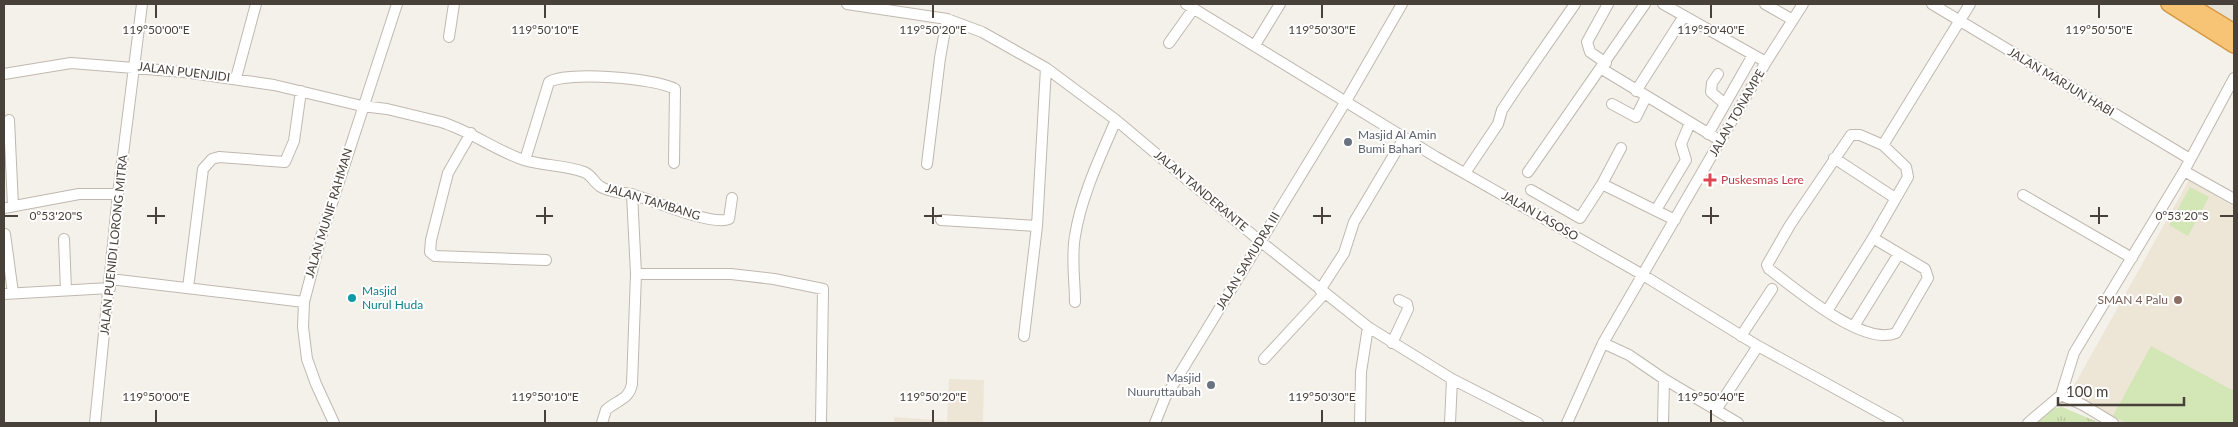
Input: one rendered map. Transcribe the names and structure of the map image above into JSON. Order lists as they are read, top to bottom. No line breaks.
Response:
{"streets":{"street":["JALAN PUENJIDI","JALAN MARJUN HABI","JALAN TONAMPE","JALAN TANDERANTE","JALAN TAMBANG","JALAN MUNIF RAHMAN","JALAN LASOSO","JALAN PUENIDI LORONG MITRA","JALAN SAMUDRA III"]},"crossings":[["JALAN PUENJIDI","JALAN TAMBANG"],["JALAN PUENJIDI","JALAN MUNIF RAHMAN"],["JALAN PUENJIDI","JALAN PUENIDI LORONG MITRA"],["JALAN TONAMPE","JALAN LASOSO"],["JALAN TANDERANTE","JALAN SAMUDRA III"],["JALAN TAMBANG","JALAN MUNIF RAHMAN"],["JALAN LASOSO","JALAN SAMUDRA III"]],"places":{"other":["Masjid Al Amin Bumi Bahari","Masjid Nurul Huda","SMAN 4 Palu","Masjid Nuuruttaubah"],"health":["Puskesmas Lere"]},"scale_bar":"100 m","coordinates":["119°50'00\"E","119°50'10\"E","119°50'20\"E","119°50'30\"E","119°50'40\"E","119°50'50\"E","0°53'20\"S"]}
